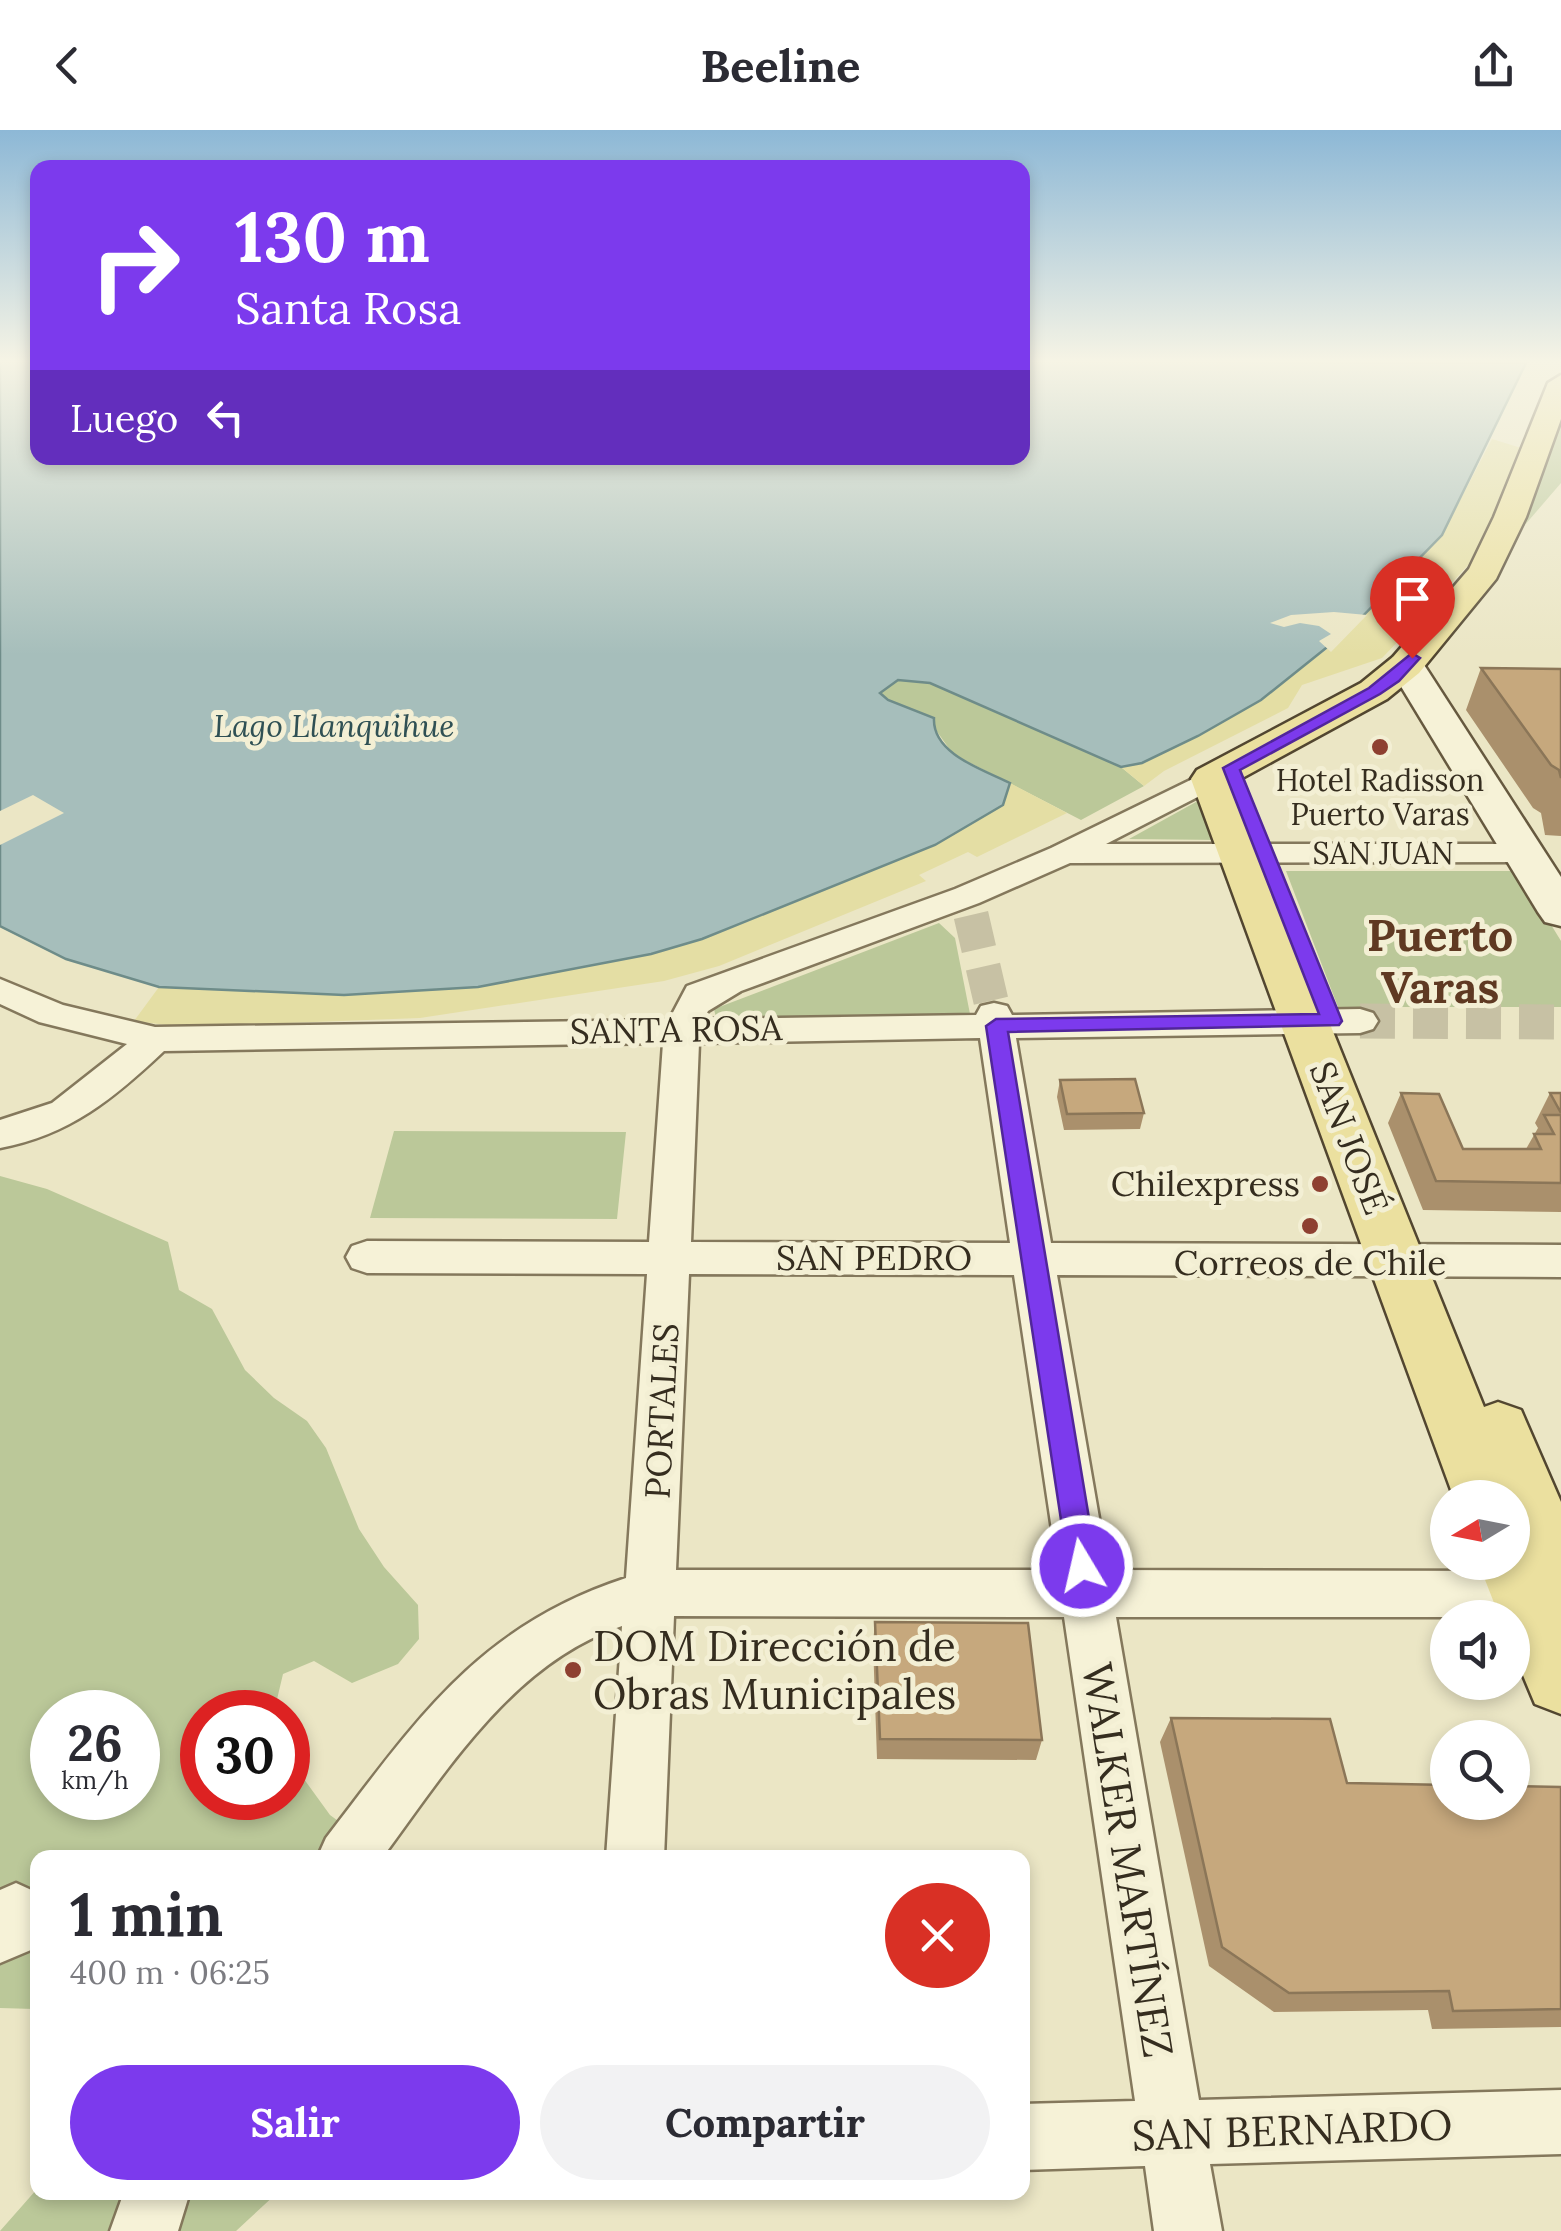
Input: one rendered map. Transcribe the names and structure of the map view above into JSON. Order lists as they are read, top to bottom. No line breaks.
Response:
{"streets":{"main road":["SAN JOSÉ"],"street":["SAN JUAN","SANTA ROSA","SAN PEDRO","PORTALES","WALKER MARTÍNEZ","SAN BERNARDO"]},"crossings":[["SAN JUAN","SAN JOSÉ"],["SANTA ROSA","SAN JOSÉ"],["SANTA ROSA","PORTALES"],["SANTA ROSA","WALKER MARTÍNEZ"],["SAN JOSÉ","SAN PEDRO"],["SAN PEDRO","PORTALES"],["SAN PEDRO","WALKER MARTÍNEZ"],["WALKER MARTÍNEZ","SAN BERNARDO"]],"districts":["Puerto Varas"],"water":["Lago Llanquihue"],"places":["Hotel Radisson Puerto Varas","Chilexpress","Correos de Chile","DOM Dirección de Obras Municipales"],"north":"left","page":{"header":"Beeline","turn":["130 m","Santa Rosa"],"then":"Luego","speed":"26 km/h","limit":"30","heading":["1 min","400 m · 06:25"],"buttons":["Salir","Compartir"]}}
